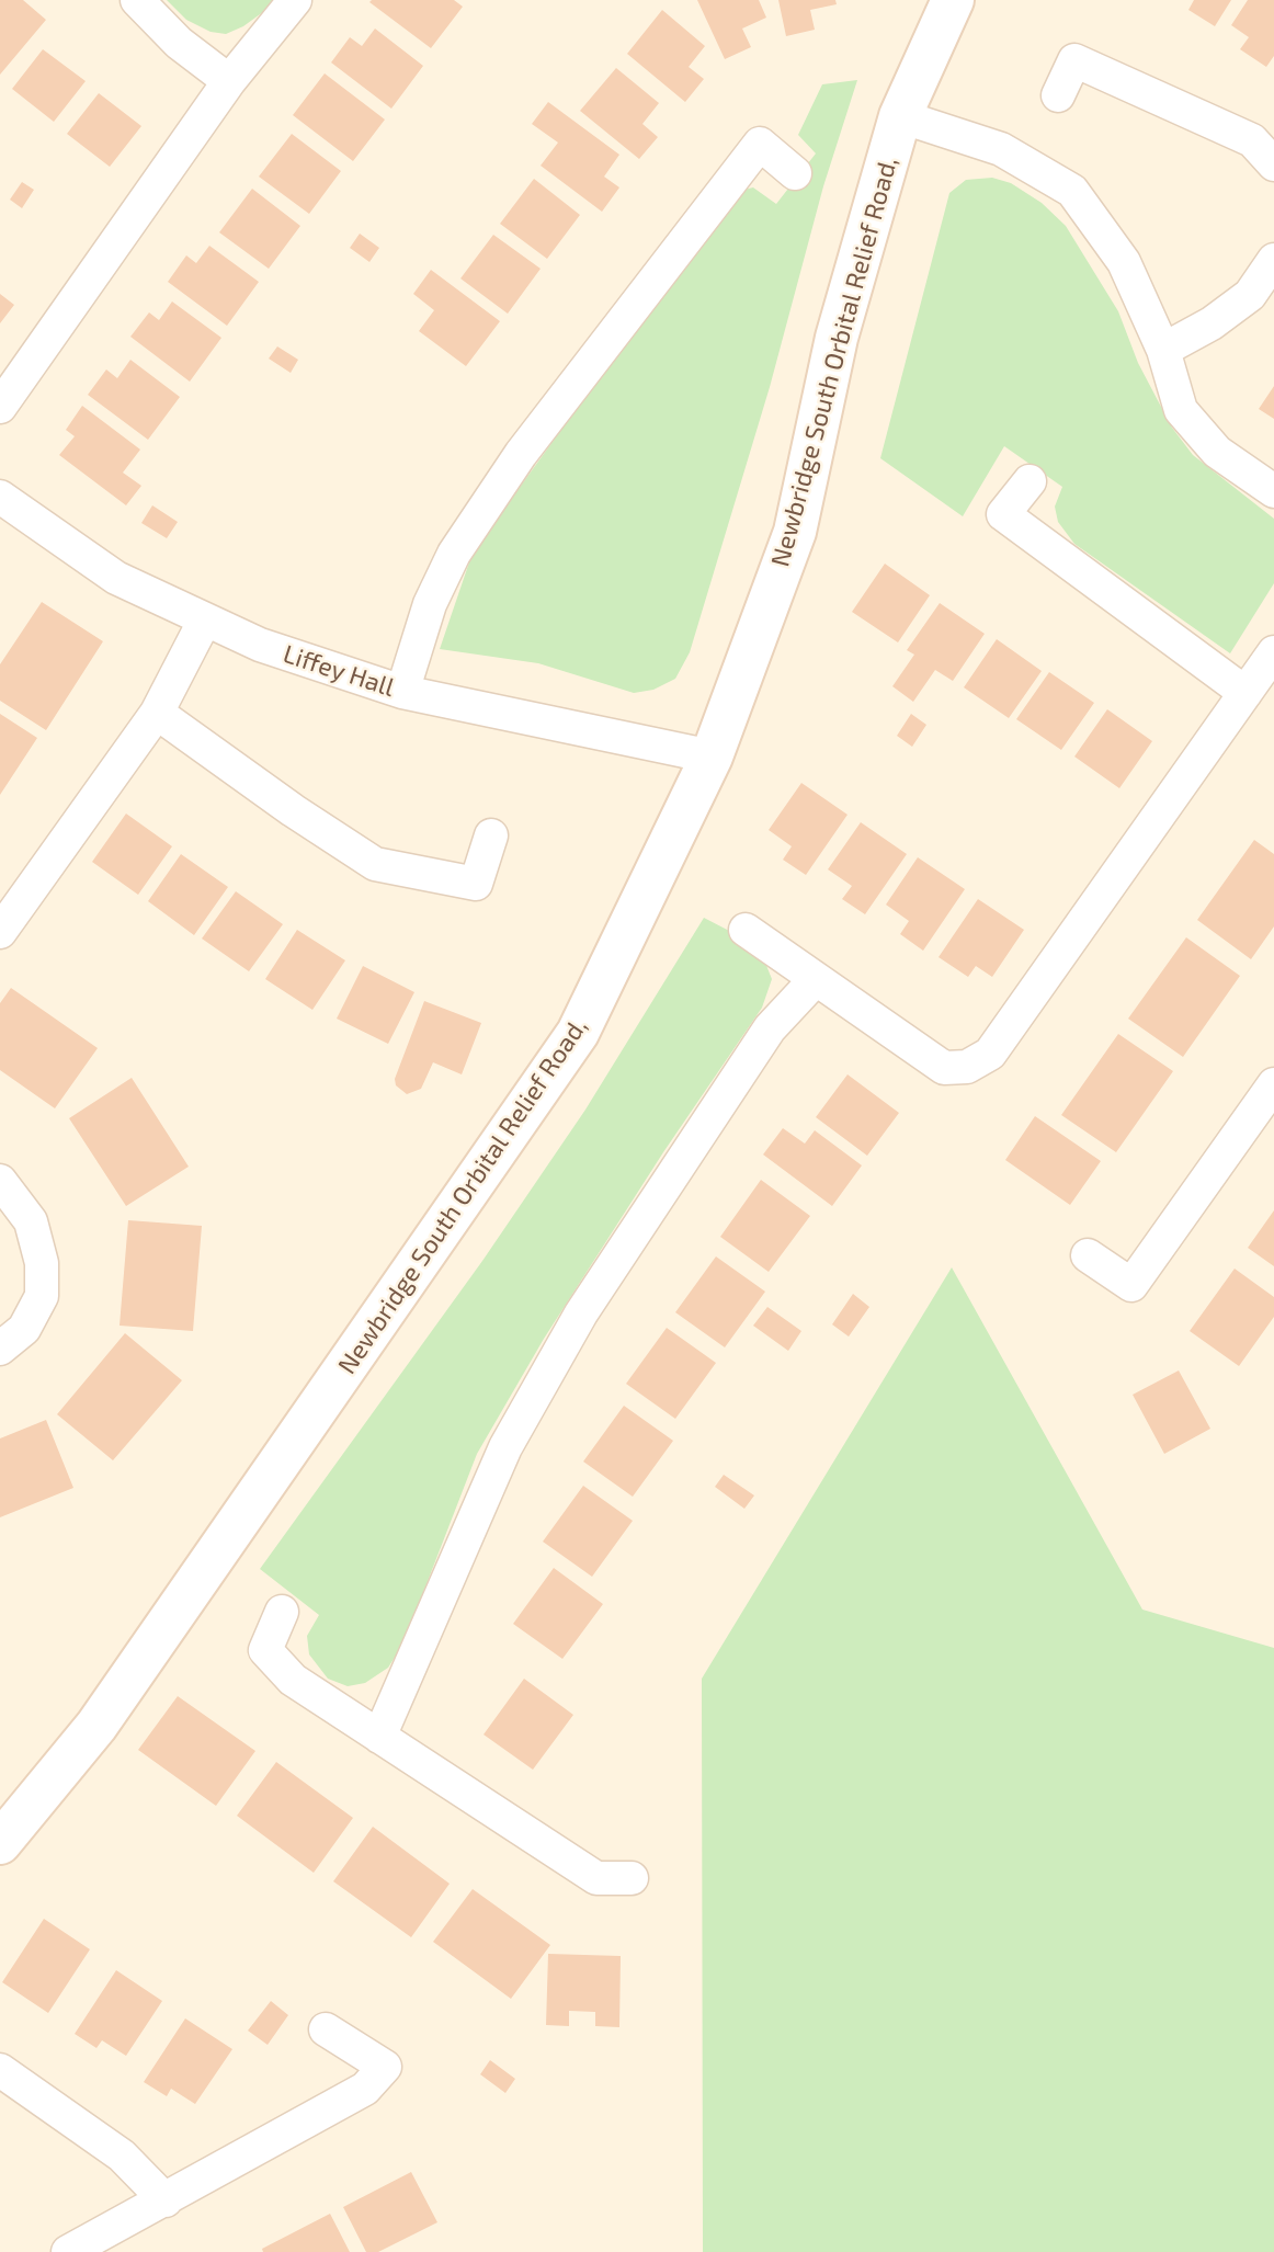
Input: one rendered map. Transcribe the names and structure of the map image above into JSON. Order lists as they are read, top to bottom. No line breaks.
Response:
{"streets":{"street":["Newbridge South Orbital Relief Road,","Liffey Hall"]},"crossings":[["Newbridge South Orbital Relief Road,","Liffey Hall"]]}
